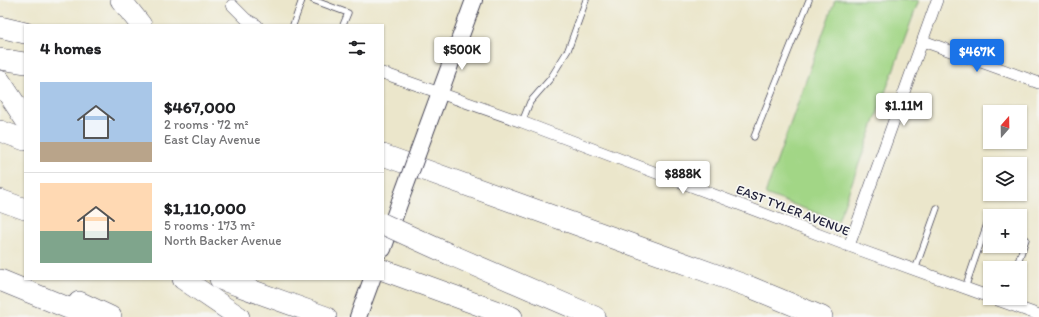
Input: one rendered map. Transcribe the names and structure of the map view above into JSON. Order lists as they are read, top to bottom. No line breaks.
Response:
{"streets":{"street":["EAST TYLER AVENUE"]},"north":"top","page":{"heading":"4 homes","price":["$500K","$467K","$1.11M","$888K"],"list":[{"name":"$467,000","note":"2 rooms · 72 m² · East Clay Avenue"},{"name":"$1,110,000","note":"5 rooms · 173 m² · North Backer Avenue"}],"map_buttons":["+","−"]}}
